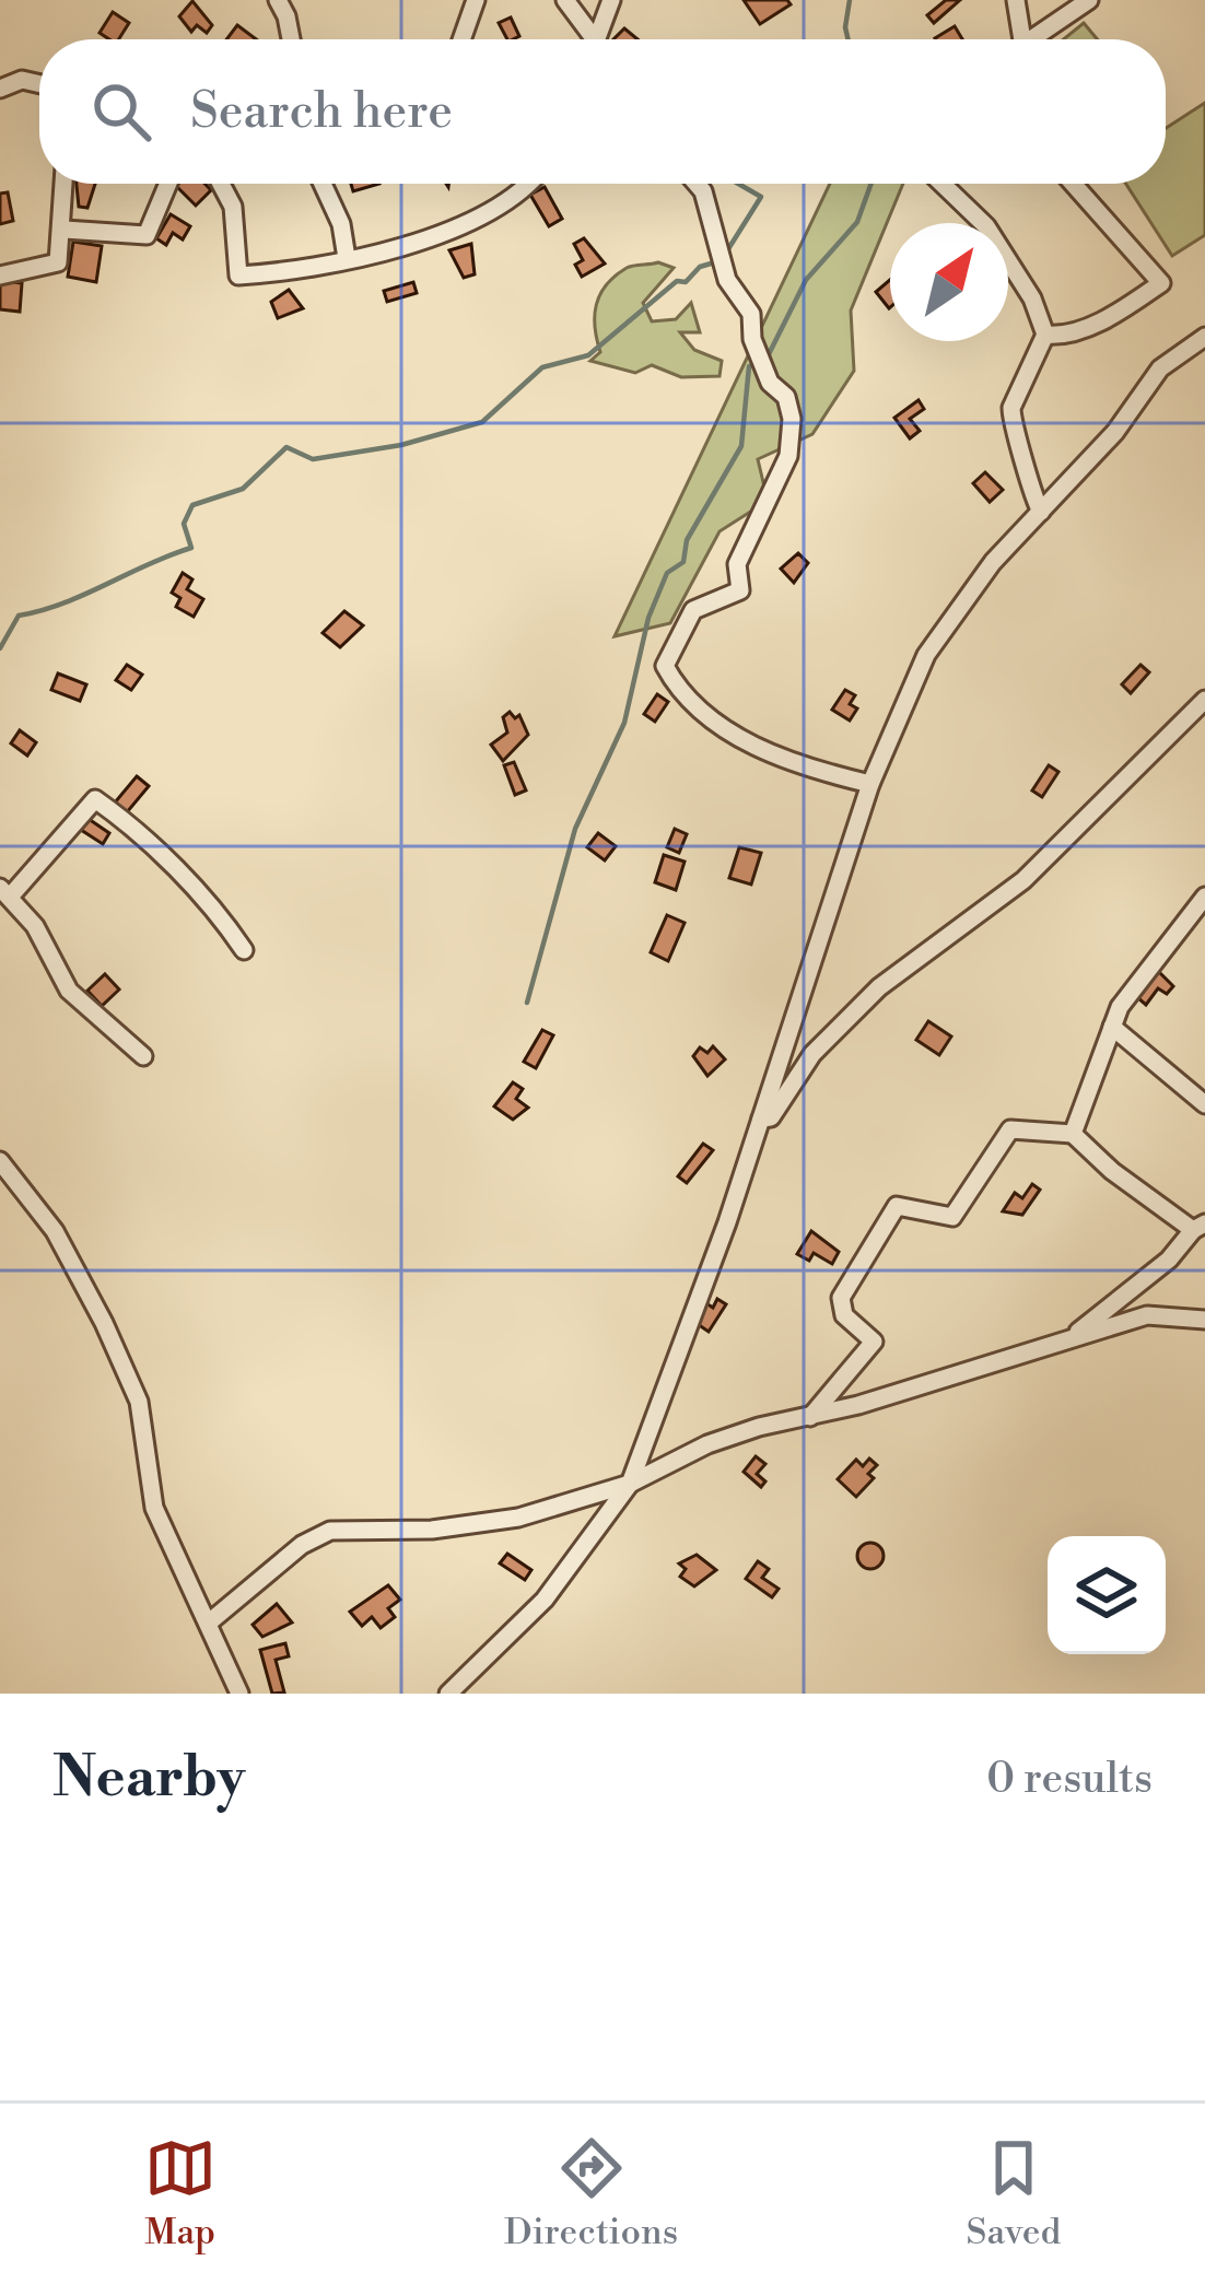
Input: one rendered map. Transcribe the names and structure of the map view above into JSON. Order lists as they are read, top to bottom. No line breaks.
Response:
{"north":"top right","page":{"search":"Search here","heading":["Nearby","0 results"],"nav":["Map","Directions","Saved"]}}
